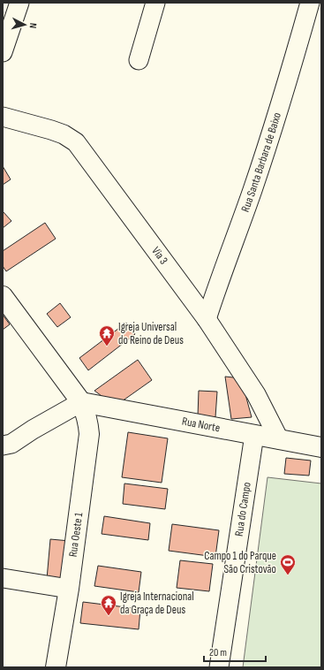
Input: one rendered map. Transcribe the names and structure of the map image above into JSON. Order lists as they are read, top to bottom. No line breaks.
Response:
{"streets":{"street":["Rua Santa Barbara de Baixo","Via 3","Rua Norte","Rua do Campo","Rua Oeste 1"]},"crossings":[["Rua Santa Barbara de Baixo","Via 3"],["Via 3","Rua Norte"],["Rua Norte","Rua do Campo"],["Rua Norte","Rua Oeste 1"]],"places":{"temple":["Igreja Universal do Reino de Deus","Igreja Internacional da Graça de Deus"],"sports":["Campo 1 do Parque São Cristovão"]},"scale_bar":"20 m","north":"right"}
